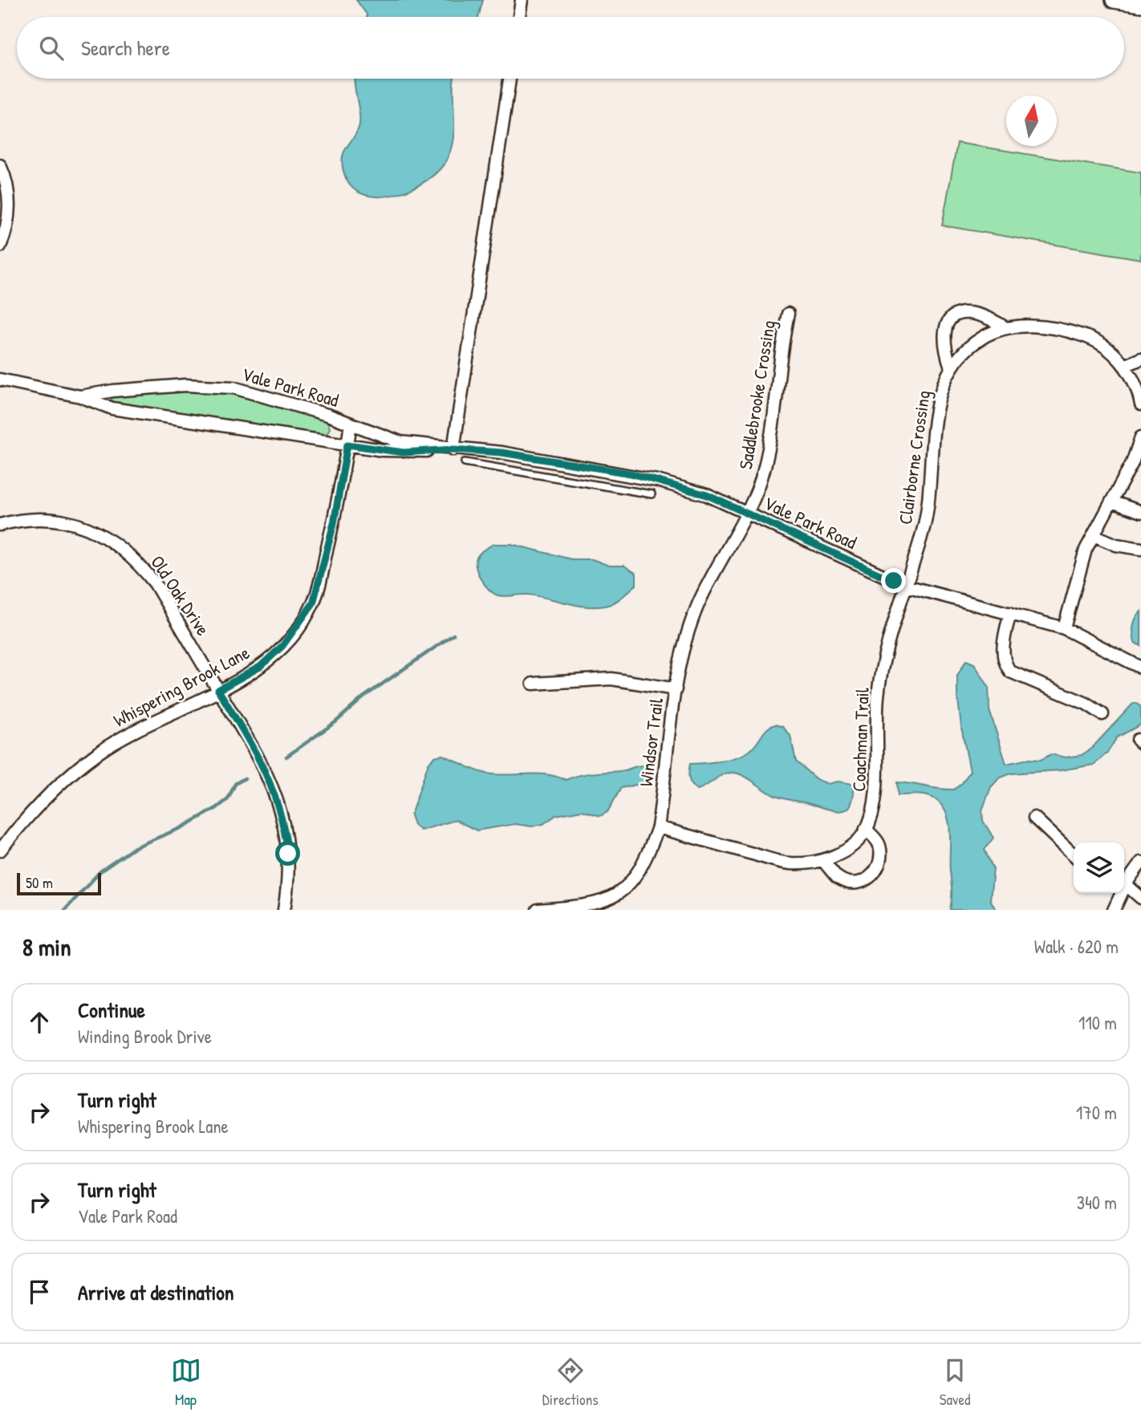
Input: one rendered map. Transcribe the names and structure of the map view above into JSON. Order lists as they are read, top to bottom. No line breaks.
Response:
{"streets":{"street":["Vale Park Road","Saddlebrooke Crossing","Clairborne Crossing","Old Oak Drive","Whispering Brook Lane","Coachman Trail","Windsor Trail"]},"crossings":[["Vale Park Road","Saddlebrooke Crossing"],["Vale Park Road","Clairborne Crossing"],["Vale Park Road","Whispering Brook Lane"],["Vale Park Road","Coachman Trail"],["Vale Park Road","Windsor Trail"],["Saddlebrooke Crossing","Windsor Trail"],["Clairborne Crossing","Coachman Trail"],["Old Oak Drive","Whispering Brook Lane"],["Coachman Trail","Windsor Trail"]],"scale_bar":"50 m","north":"top","page":{"search":"Search here","scale":"50 m","heading":["8 min","Walk · 620 m"],"list":[["Continue","Winding Brook Drive","110 m"],["Turn right","Whispering Brook Lane","170 m"],["Turn right","Vale Park Road","340 m"],"Arrive at destination"],"nav":["Map","Directions","Saved"]}}
